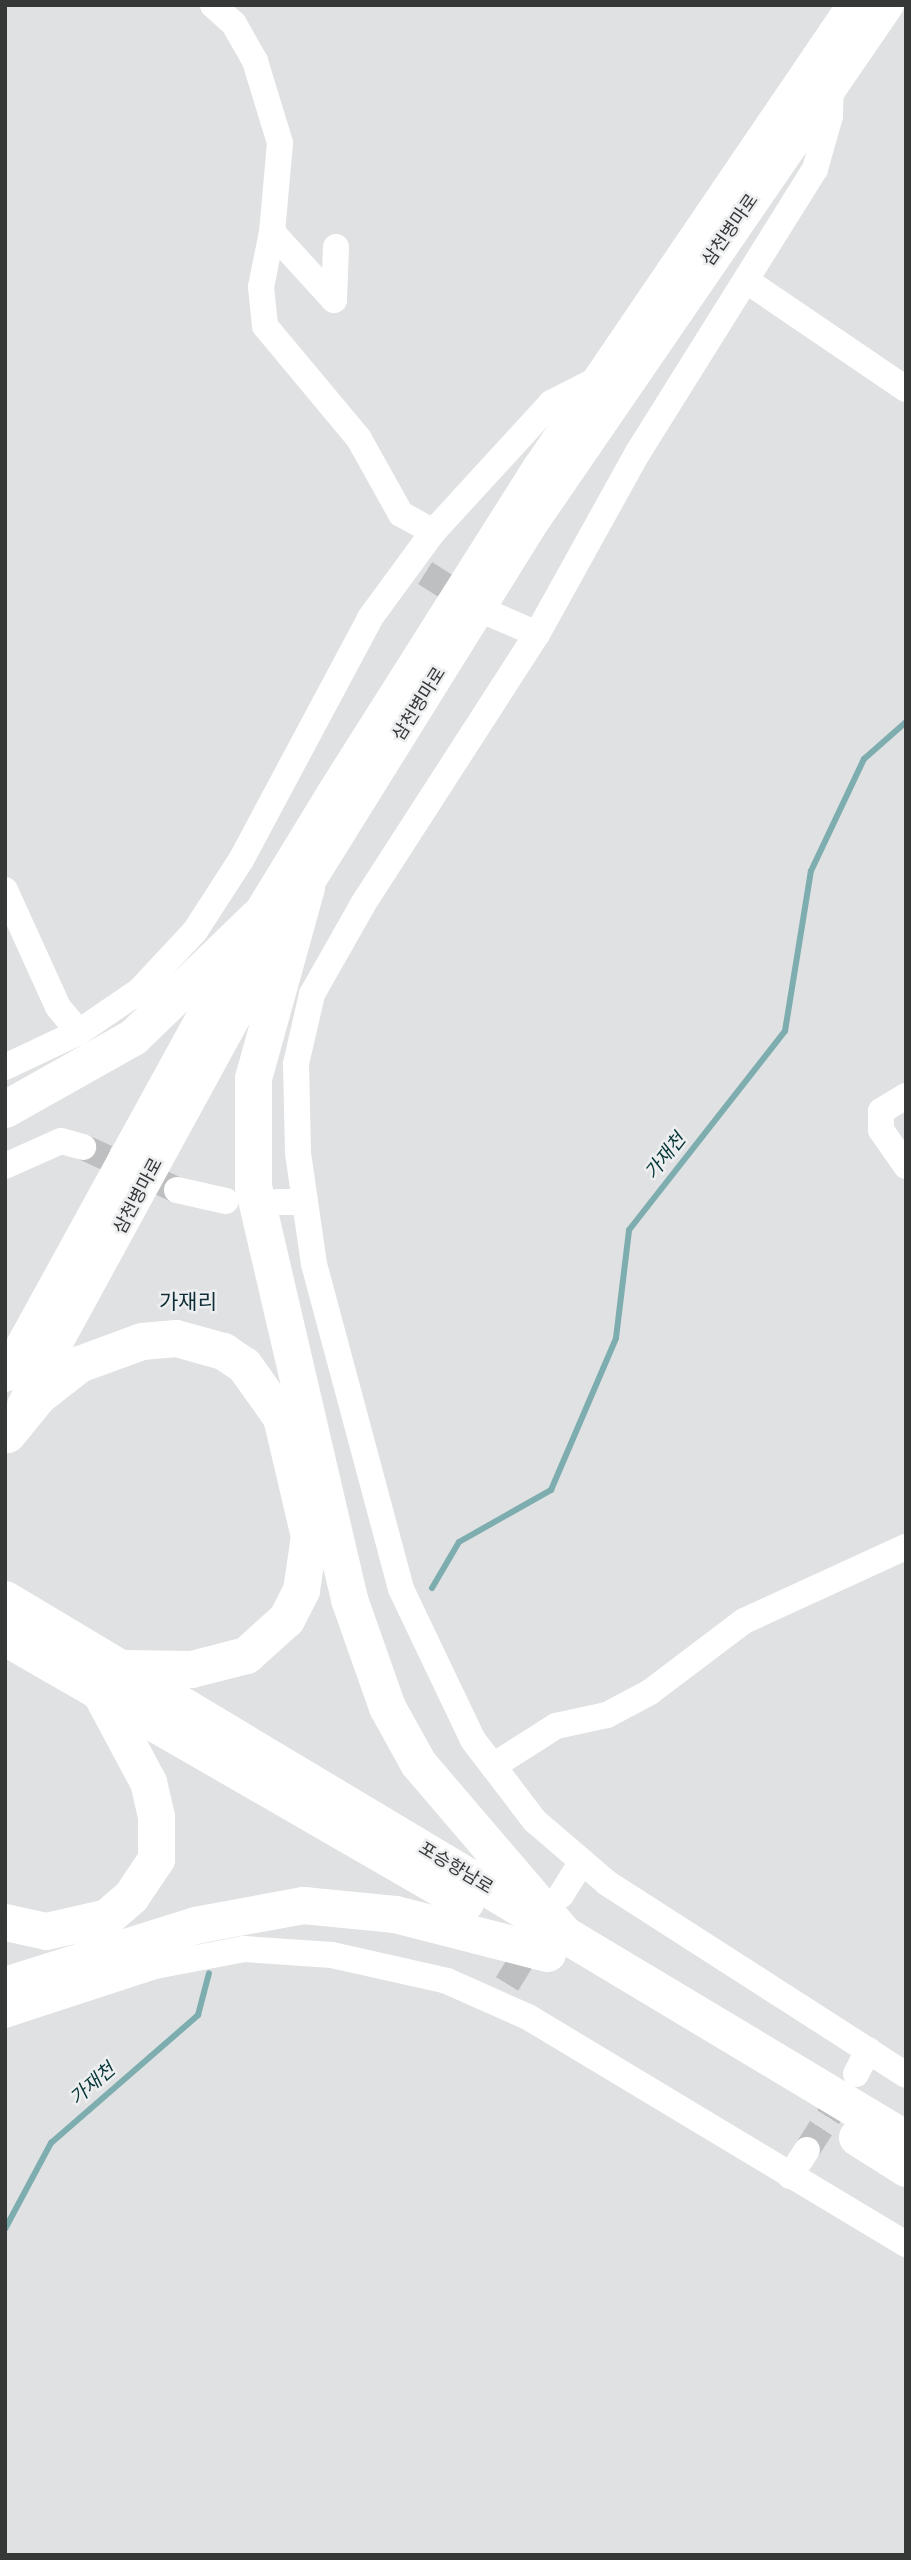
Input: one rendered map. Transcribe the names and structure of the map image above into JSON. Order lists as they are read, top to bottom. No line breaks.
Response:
{"streets":{"highway":["포승향남로"],"main road":["삼천병마로"]},"districts":["가재리"],"water":["가재천"]}
